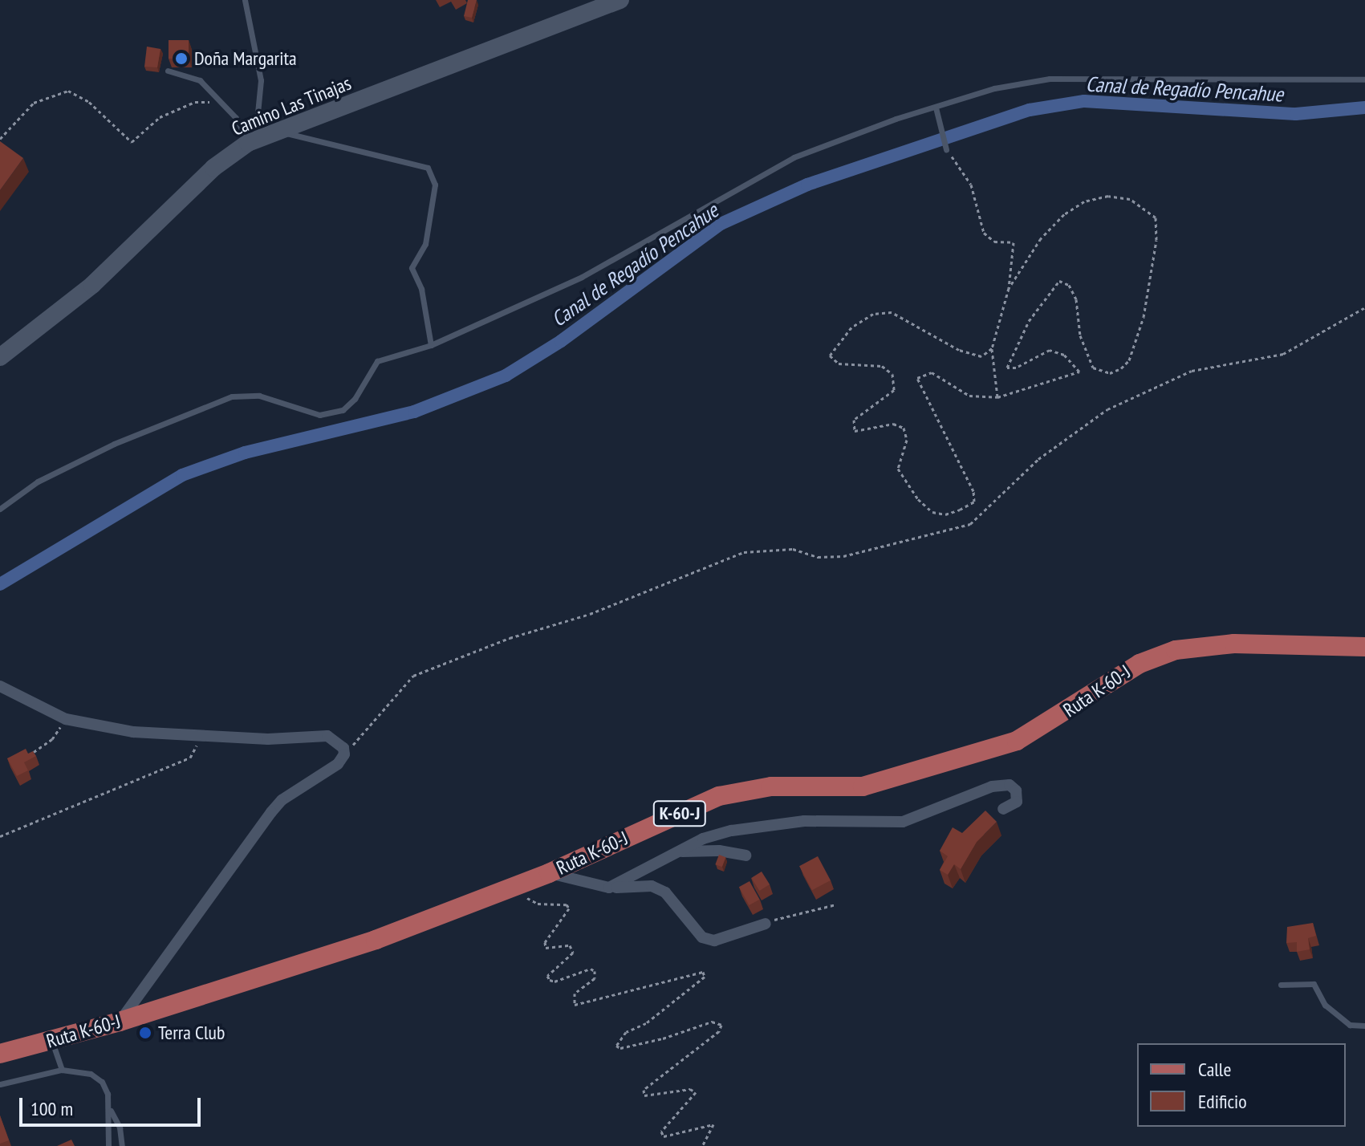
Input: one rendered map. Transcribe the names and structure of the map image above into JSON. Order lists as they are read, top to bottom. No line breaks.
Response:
{"streets":{"main road":["Ruta K-60-J","K-60-J"],"street":["Camino Las Tinajas"]},"water":["Canal de Regadío Pencahue"],"places":["Doña Margarita","Terra Club"],"legend":["Calle","Edificio"],"scale_bar":"100 m"}
